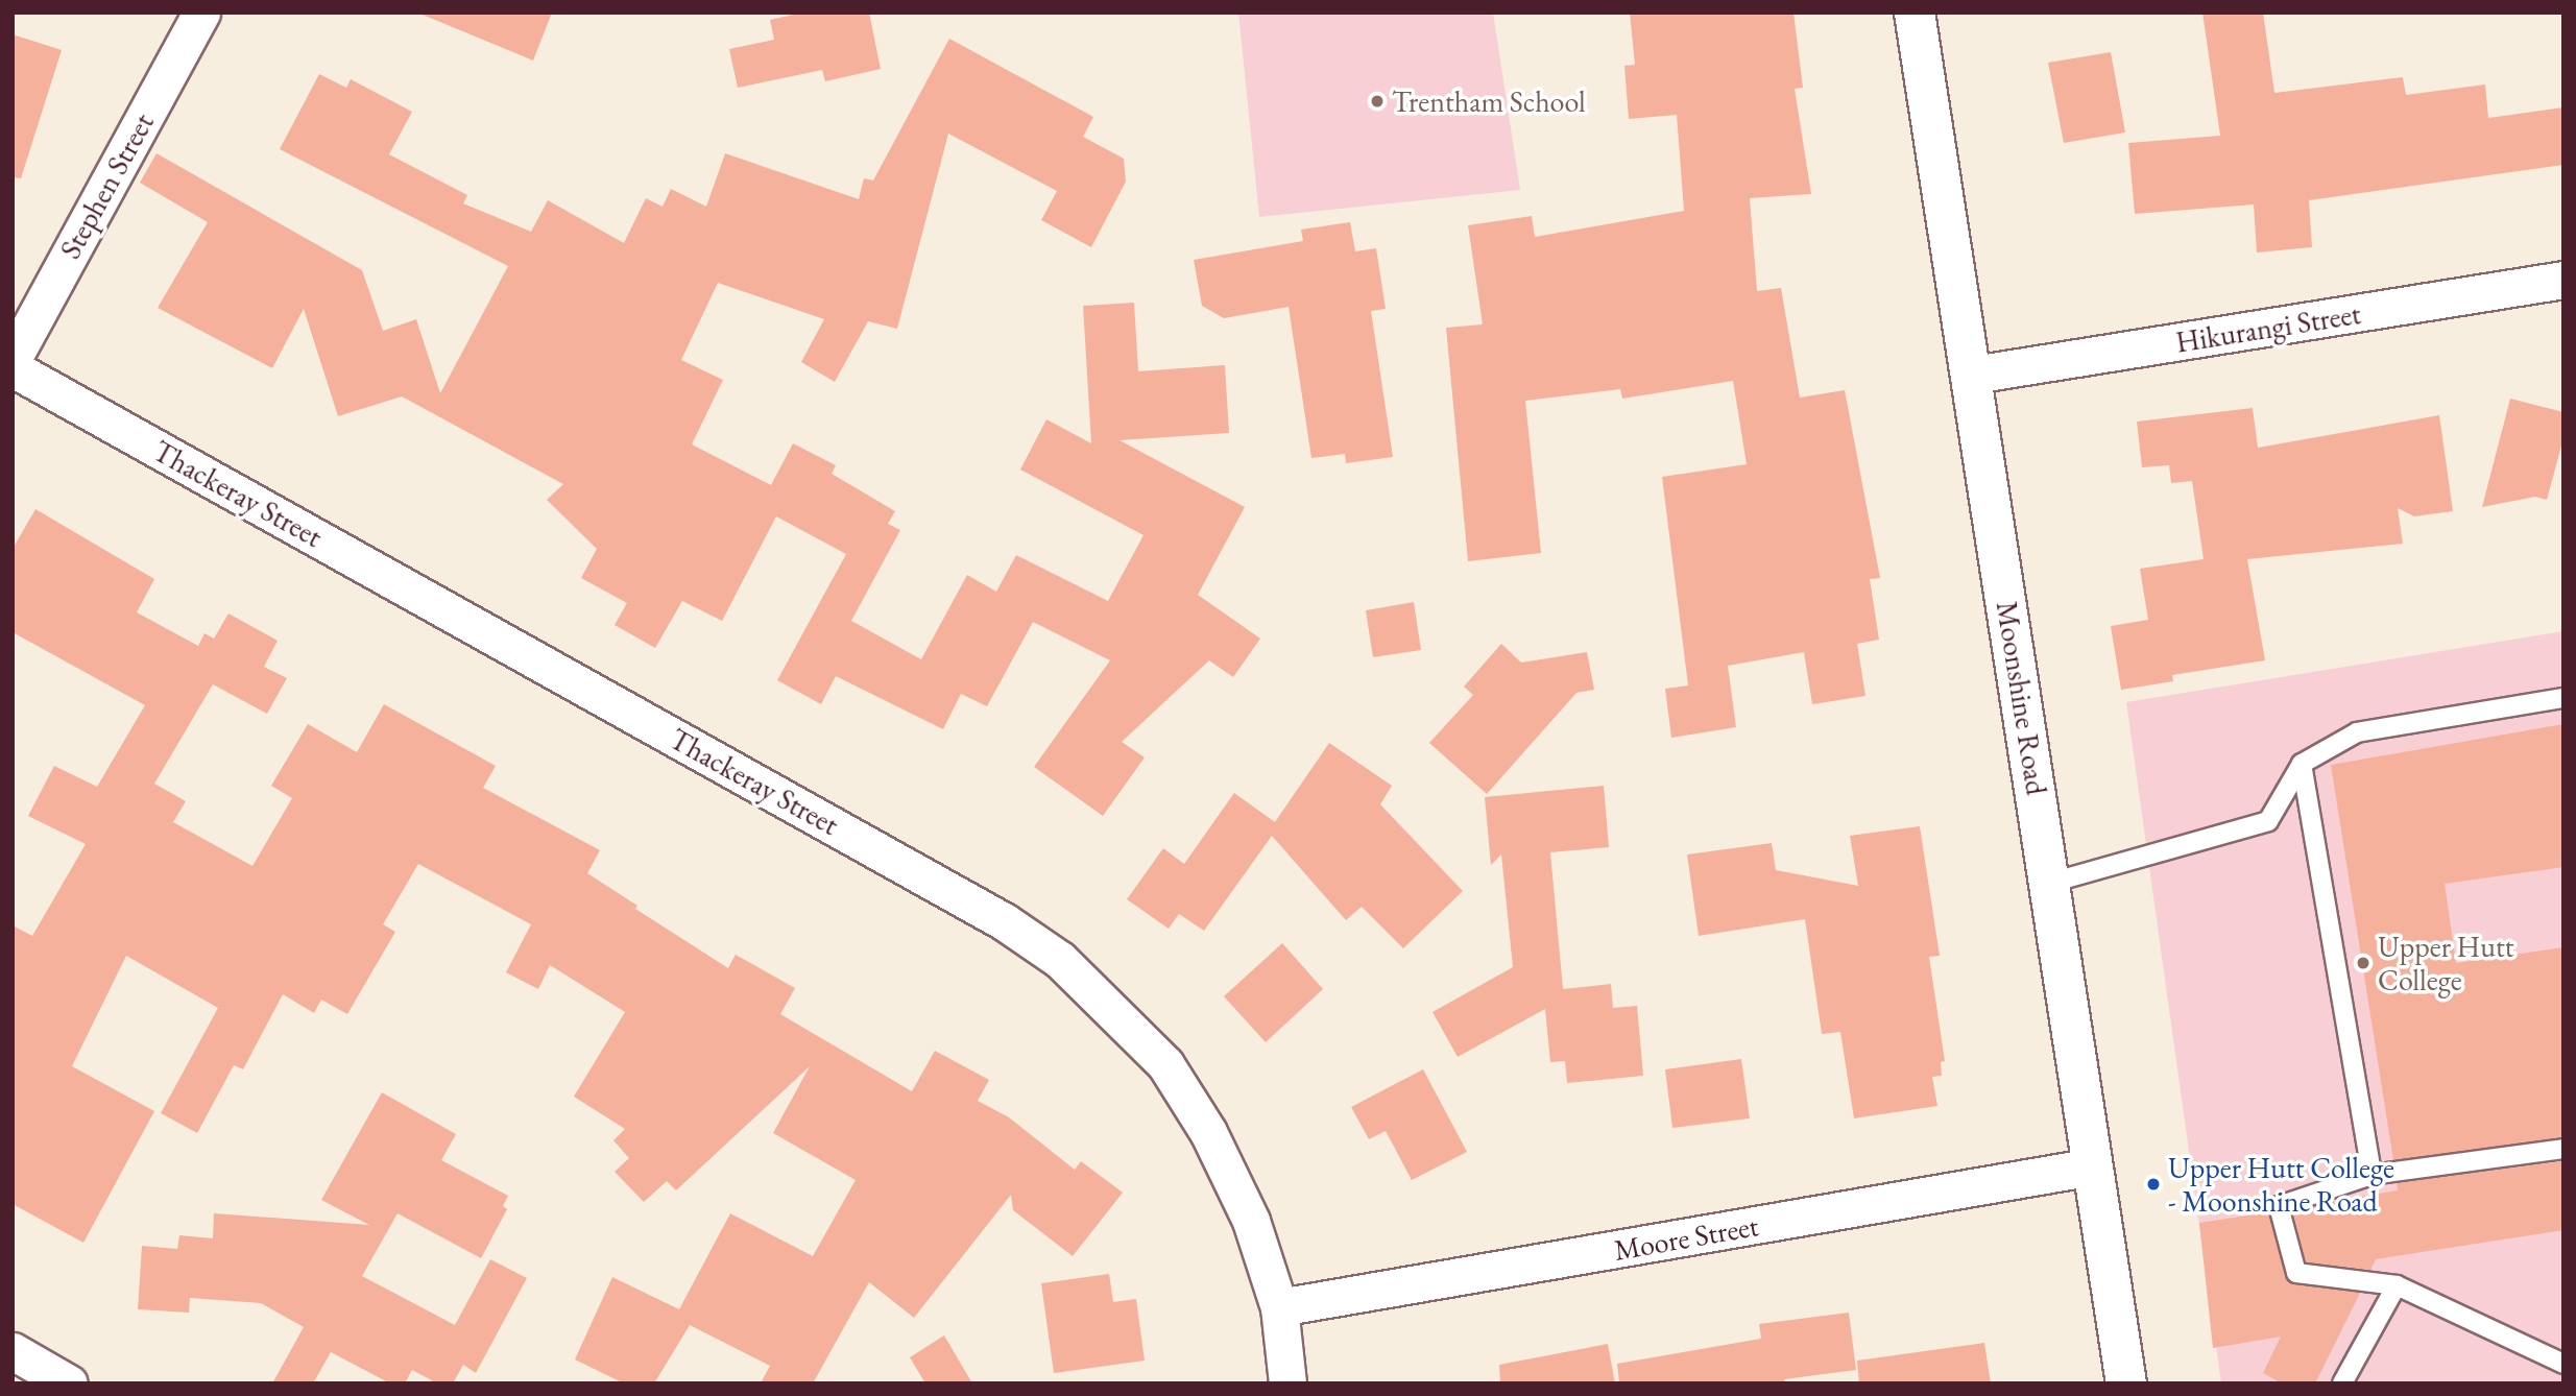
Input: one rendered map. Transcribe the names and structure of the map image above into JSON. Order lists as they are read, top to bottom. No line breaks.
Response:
{"streets":{"street":["Stephen Street","Hikurangi Street","Thackeray Street","Moonshine Road","Moore Street"]},"crossings":[["Hikurangi Street","Moonshine Road"],["Thackeray Street","Moore Street"],["Moonshine Road","Moore Street"]],"places":["Trentham School","Upper Hutt College","Upper Hutt College - Moonshine Road"]}
